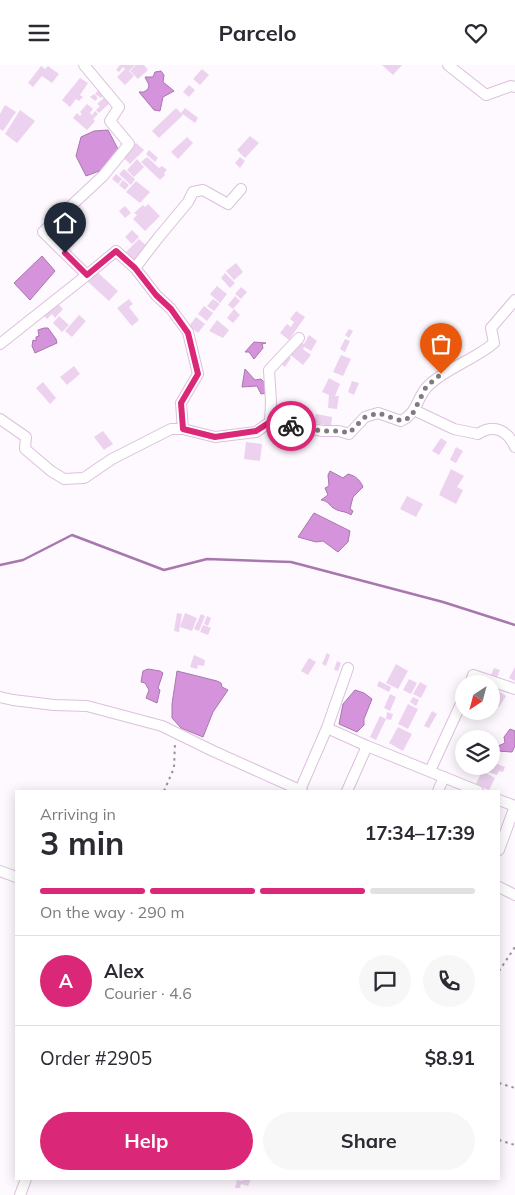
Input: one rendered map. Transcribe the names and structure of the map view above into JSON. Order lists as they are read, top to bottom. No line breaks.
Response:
{"north":"bottom left","page":{"header":"Parcelo","heading":["3 min","Arriving in","17:34–17:39"],"panel":["Alex","Courier · 4.6","Order #2905","$8.91"],"bar":"On the way · 290 m","round":"A","buttons":["Help","Share"]}}
